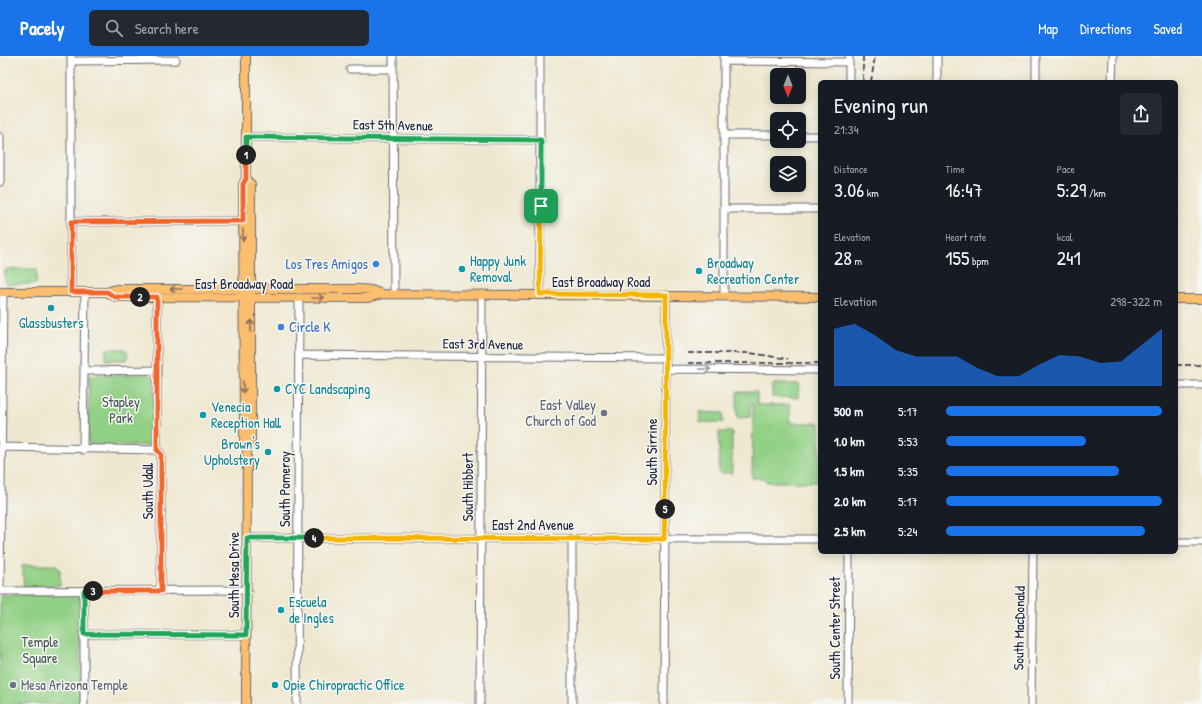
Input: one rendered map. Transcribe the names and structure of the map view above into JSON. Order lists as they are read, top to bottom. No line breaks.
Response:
{"streets":{"main road":["East Broadway Road","South Mesa Drive"],"street":["East 5th Avenue","East 3rd Avenue","South Sirrine","South Hibbert","South Pomeroy","South Udall","East 2nd Avenue","South Center Street","South MacDonald"]},"crossings":[["East 5th Avenue","South Mesa Drive"],["East Broadway Road","South Sirrine"],["East Broadway Road","South Hibbert"],["East Broadway Road","South Pomeroy"],["East Broadway Road","South Udall"],["East Broadway Road","South Mesa Drive"],["East 3rd Avenue","South Sirrine"],["East 3rd Avenue","South Hibbert"],["East 3rd Avenue","South Pomeroy"],["South Sirrine","East 2nd Avenue"],["South Hibbert","East 2nd Avenue"],["South Pomeroy","East 2nd Avenue"],["East 2nd Avenue","South Mesa Drive"]],"parks":["Stapley Park","Temple Square"],"places":["Los Tres Amigos","Happy Junk Removal","Broadway Recreation Center","Glassbusters","Circle K","CYC Landscaping","East Valley Church of God","Venecia Reception Hall","Brown's Upholstery","Escuela de Ingles","Mesa Arizona Temple","Opie Chiropractic Office"],"north":"bottom","page":{"header":"Pacely","search":"Search here","nav":["Map","Directions","Saved"],"heading":["Evening run","21:34"],"pins":["1","2","5","4","3"],"stats":[["Distance","3.06 km"],["Time","16:47"],["Pace","5:29 /km"],["Elevation","28 m"],["Heart rate","155 bpm"],["kcal","241"]],"chart":["Elevation","298–322 m"],"list":[{"name":"500 m","note":"5:17"},{"name":"1.0 km","note":"5:53"},{"name":"1.5 km","note":"5:35"},{"name":"2.0 km","note":"5:17"},{"name":"2.5 km","note":"5:24"}]}}
